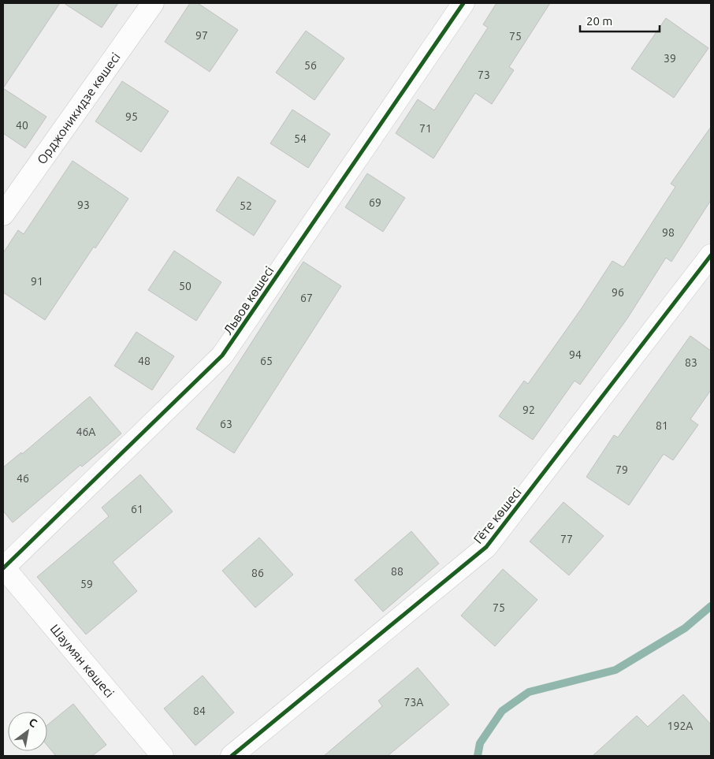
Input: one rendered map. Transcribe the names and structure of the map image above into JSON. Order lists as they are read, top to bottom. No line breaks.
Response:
{"streets":{"street":["Орджоникидзе көшесі","Львов көшесі","Гёте көшесі","Шаумян көшесі"]},"crossings":[["Львов көшесі","Шаумян көшесі"]],"house_numbers":["97","75","39","56","73","95","40","71","54","69","93","52","98","91","50","96","67","94","48","65","83","92","63","81","46А","79","46","61","77","88","86","59","75","73А","84","192А"],"scale_bar":"20 m","north":"top right"}
